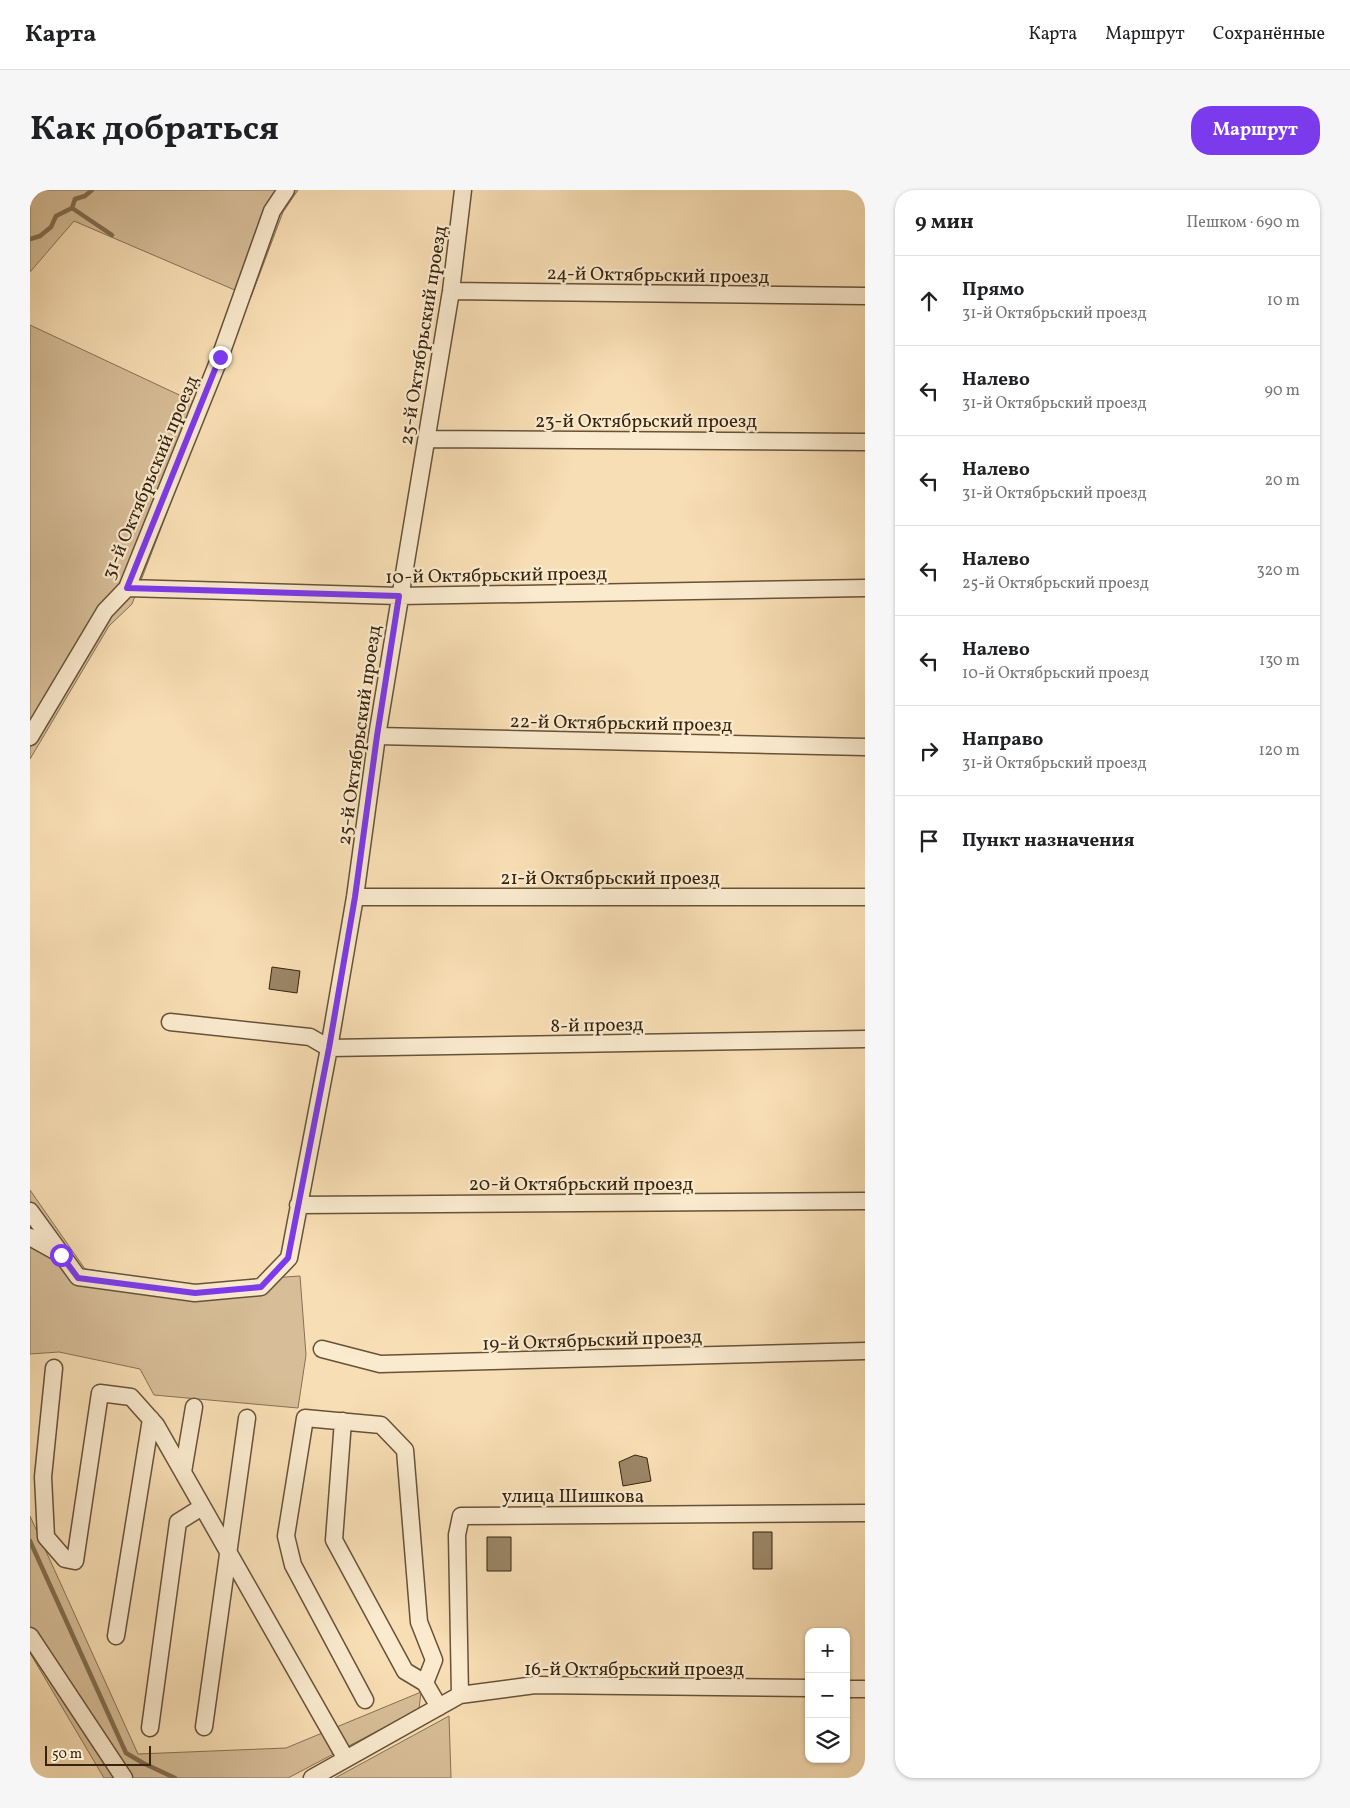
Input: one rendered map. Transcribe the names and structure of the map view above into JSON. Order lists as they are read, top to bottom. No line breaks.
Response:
{"streets":{"street":["24-й Октябрьский проезд","25-й Октябрьский проезд","23-й Октябрьский проезд","31-й Октябрьский проезд","10-й Октябрьский проезд","22-й Октябрьский проезд","21-й Октябрьский проезд","8-й проезд","20-й Октябрьский проезд","19-й Октябрьский проезд","улица Шишкова","16-й Октябрьский проезд"]},"crossings":[["24-й Октябрьский проезд","25-й Октябрьский проезд"],["25-й Октябрьский проезд","23-й Октябрьский проезд"],["25-й Октябрьский проезд","10-й Октябрьский проезд"],["25-й Октябрьский проезд","22-й Октябрьский проезд"],["25-й Октябрьский проезд","21-й Октябрьский проезд"],["25-й Октябрьский проезд","8-й проезд"],["25-й Октябрьский проезд","20-й Октябрьский проезд"],["31-й Октябрьский проезд","10-й Октябрьский проезд"],["улица Шишкова","16-й Октябрьский проезд"]],"scale_bar":"50 m","page":{"header":"Карта","nav":["Карта","Маршрут","Сохранённые"],"title":"Как добраться","buttons":"Маршрут","heading":["9 мин","Пешком · 690 m"],"list":[["Прямо","31-й Октябрьский проезд","10 m"],["Налево","31-й Октябрьский проезд","90 m"],["Налево","31-й Октябрьский проезд","20 m"],["Налево","25-й Октябрьский проезд","320 m"],["Налево","10-й Октябрьский проезд","130 m"],["Направо","31-й Октябрьский проезд","120 m"],"Пункт назначения"],"map_buttons":["+","−"],"scale":"50 m"}}
